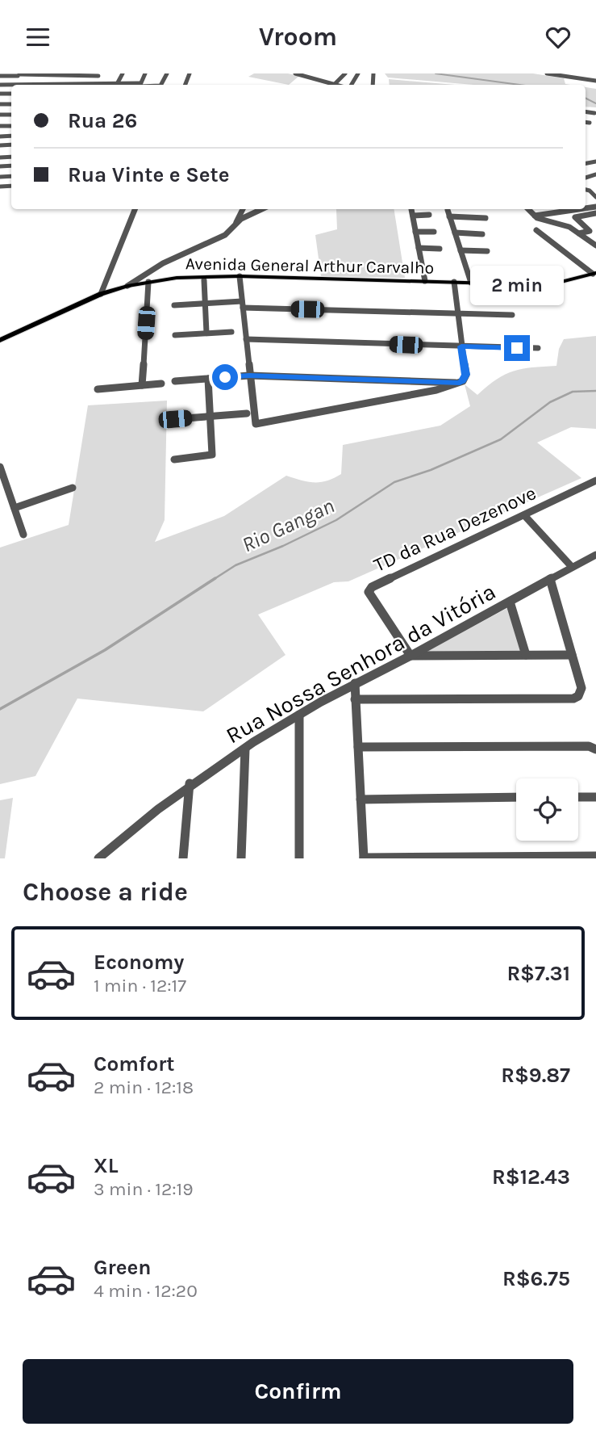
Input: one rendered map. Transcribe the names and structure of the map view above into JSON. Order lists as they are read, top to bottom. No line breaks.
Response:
{"streets":{"main road":["Avenida General Arthur Carvalho"],"street":["TD da Rua Dezenove","Rua Nossa Senhora da Vitória"]},"crossings":[["TD da Rua Dezenove","Rua Nossa Senhora da Vitória"]],"water":["Rio Gangan"],"page":{"header":"Vroom","banner":["Rua 26","Rua Vinte e Sete"],"bubble":"2 min","heading":"Choose a ride","list":[{"name":"Economy","note":"1 min · 12:17","value":"R$7.31"},{"name":"Comfort","note":"2 min · 12:18","value":"R$9.87"},{"name":"XL","note":"3 min · 12:19","value":"R$12.43"},{"name":"Green","note":"4 min · 12:20","value":"R$6.75"}],"buttons":"Confirm"}}
